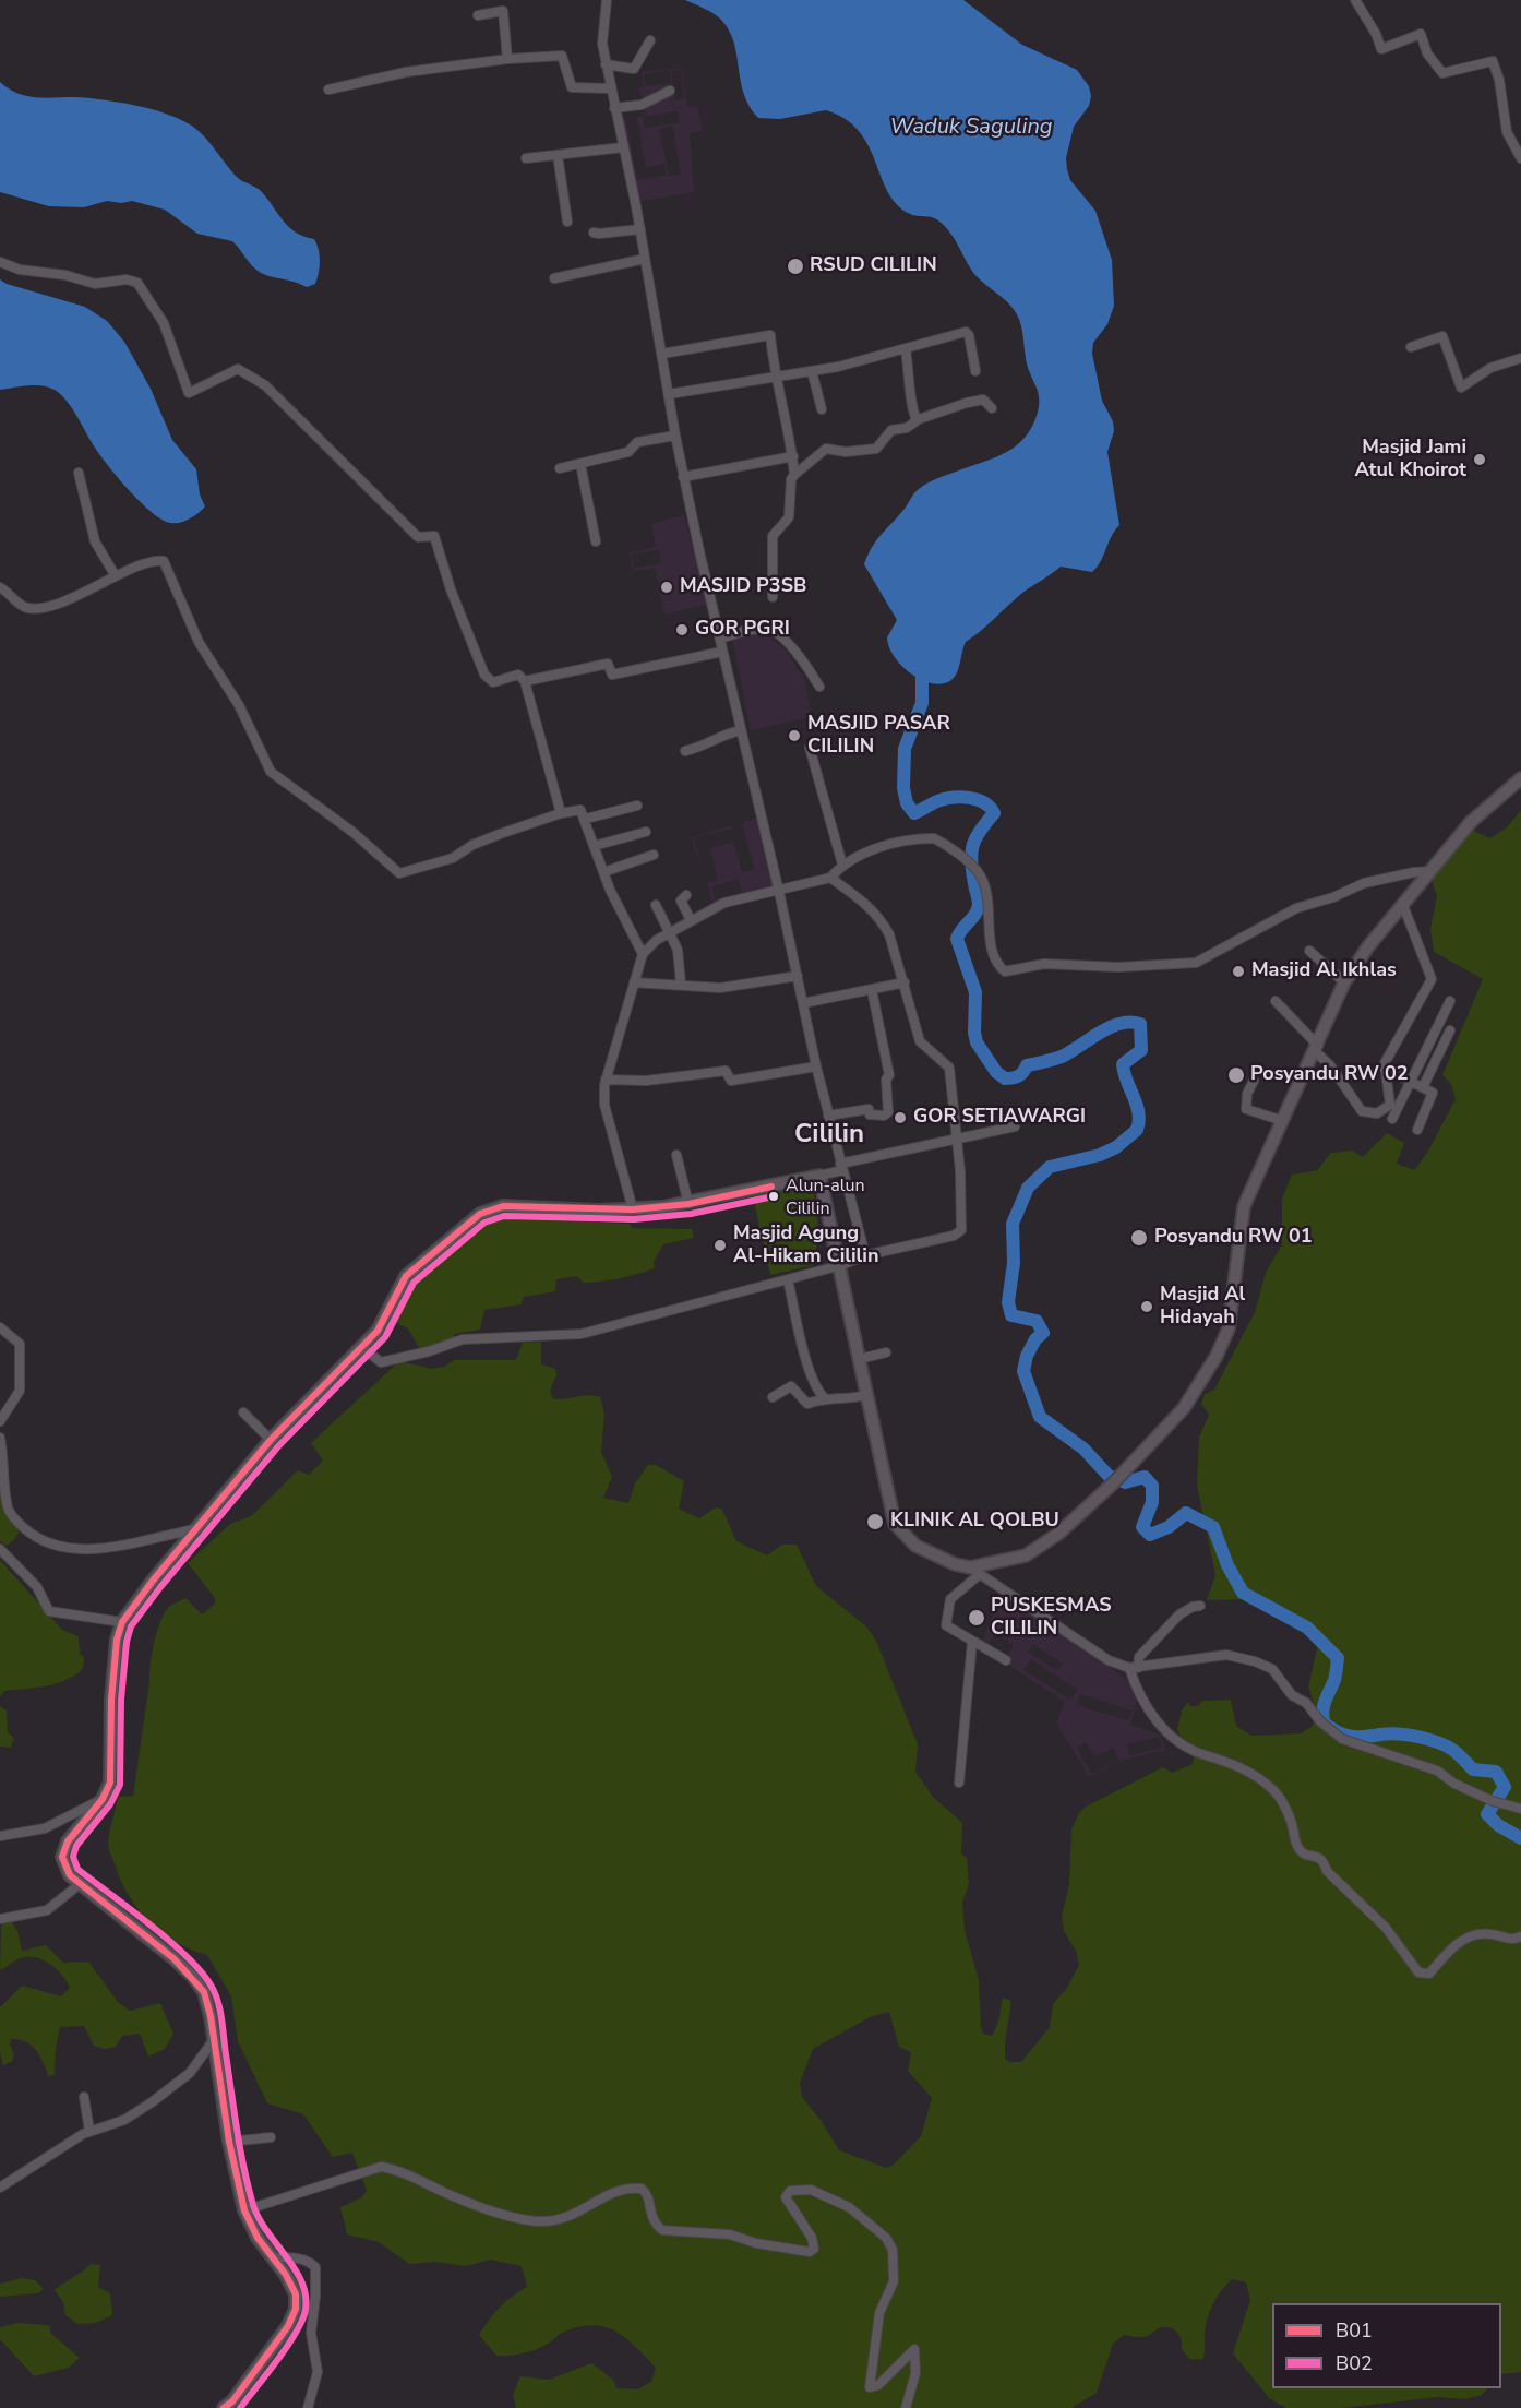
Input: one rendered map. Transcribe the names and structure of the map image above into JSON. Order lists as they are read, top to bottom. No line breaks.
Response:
{"districts":["Cililin"],"water":["Waduk Saguling"],"places":["RSUD CILILIN","Masjid Jami Atul Khoirot","MASJID P3SB","GOR PGRI","MASJID PASAR CILILIN","Masjid Al Ikhlas","Posyandu RW 02","GOR SETIAWARGI","Alun-alun Cililin","Posyandu RW 01","Masjid Agung Al-Hikam Cililin","Masjid Al Hidayah","KLINIK AL QOLBU","PUSKESMAS CILILIN"],"lines":["transit line B01","transit line B02"],"legend":["B01","B02"]}
